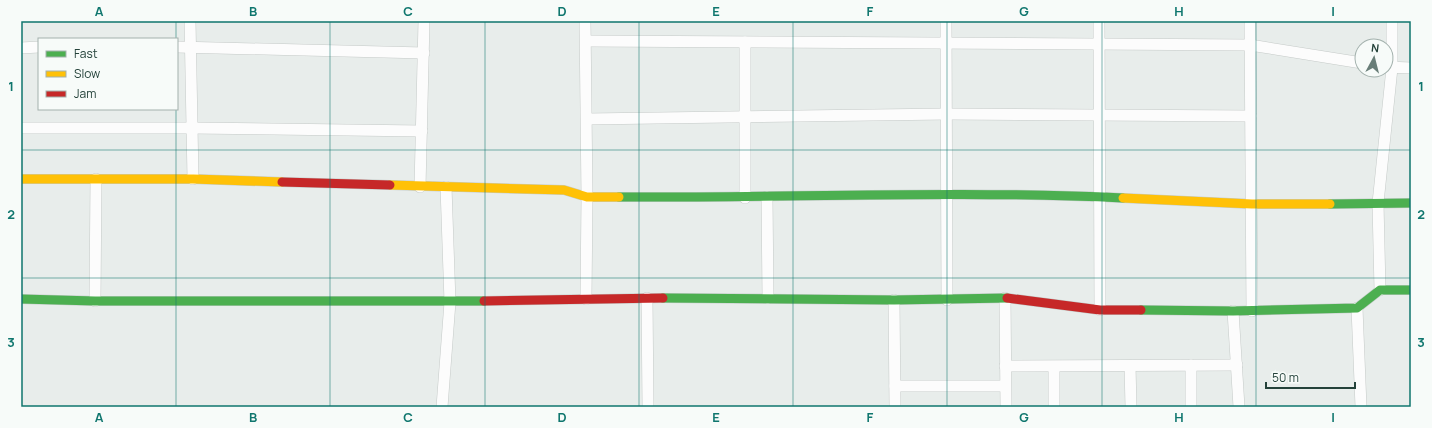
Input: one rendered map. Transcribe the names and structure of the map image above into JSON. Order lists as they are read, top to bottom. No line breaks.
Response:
{"legend":["Fast","Slow","Jam"],"scale_bar":"50 m","north":"top","grid":{"columns":["A","B","C","D","E","F","G","H","I"],"rows":["1","2","3"]}}
